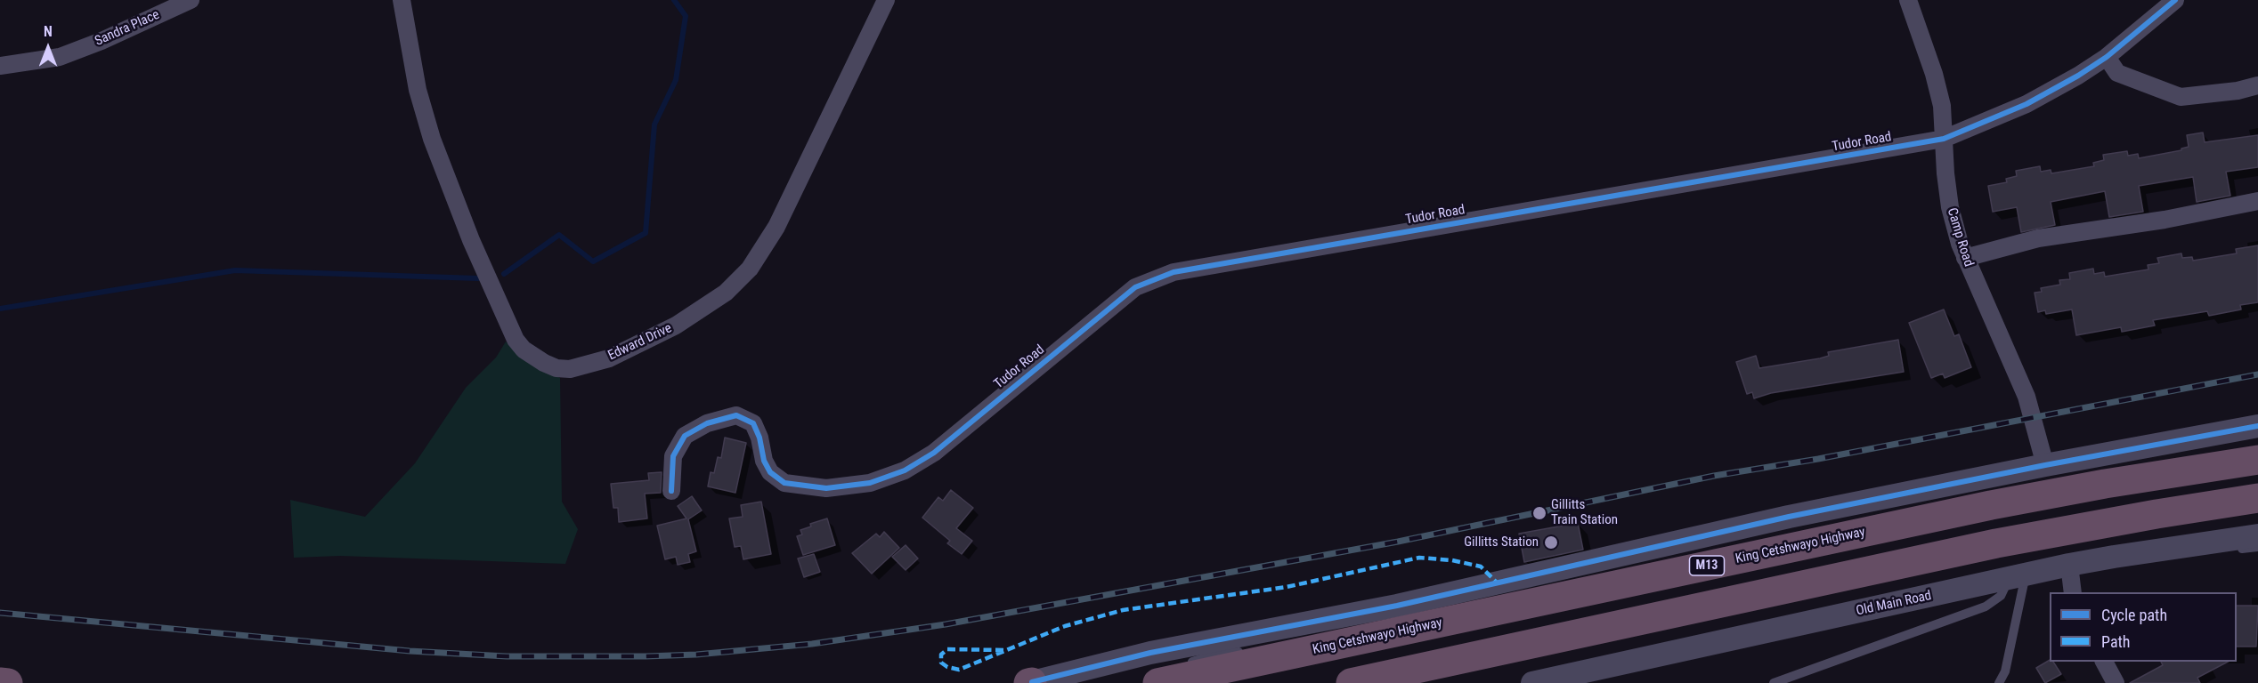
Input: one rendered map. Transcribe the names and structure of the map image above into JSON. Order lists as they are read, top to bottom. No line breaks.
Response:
{"streets":{"highway":["King Cetshwayo Highway","M13"],"street":["Sandra Place","Tudor Road","Camp Road","Edward Drive","Old Main Road"]},"crossings":[["Tudor Road","Camp Road"]],"places":["Gillitts Train Station","Gillitts Station"],"legend":["Cycle path","Path"],"north":"top"}
